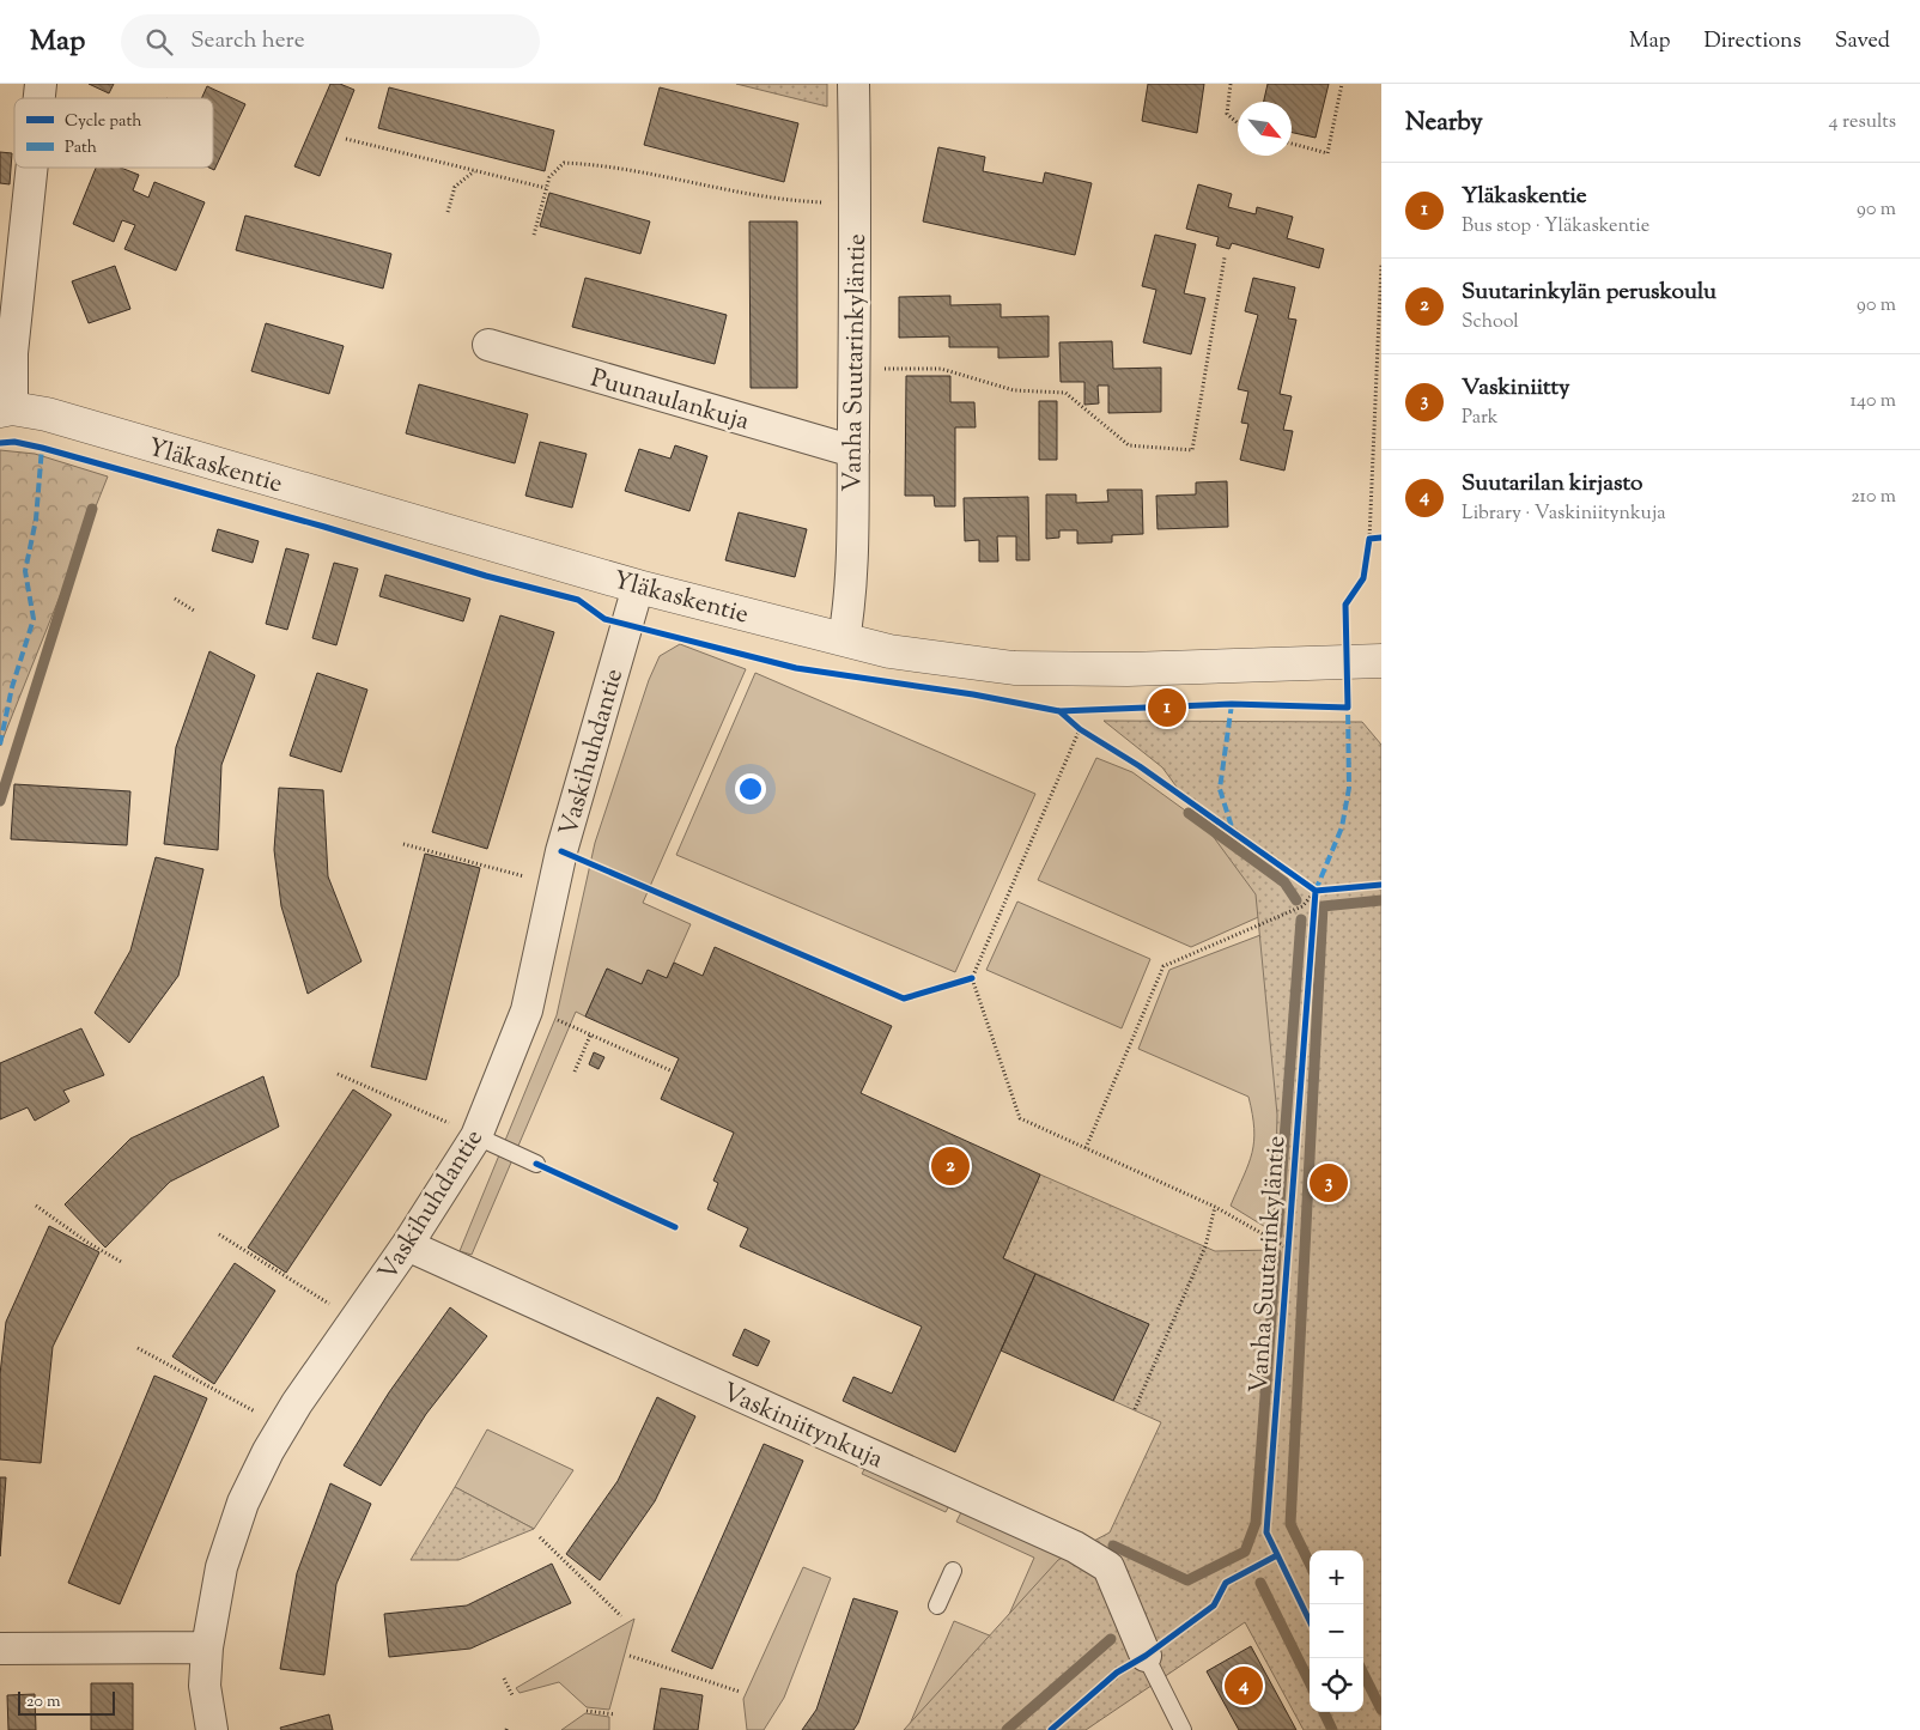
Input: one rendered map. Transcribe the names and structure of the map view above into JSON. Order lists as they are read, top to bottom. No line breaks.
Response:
{"streets":{"street":["Vanha Suutarinkyläntie","Puunaulankuja","Yläkaskentie","Vaskihuhdantie","Vaskiniitynkuja"]},"crossings":[["Vanha Suutarinkyläntie","Puunaulankuja"],["Vanha Suutarinkyläntie","Yläkaskentie"],["Yläkaskentie","Vaskihuhdantie"],["Vaskihuhdantie","Vaskiniitynkuja"]],"legend":["Cycle path","Path"],"scale_bar":"20 m","north":"bottom right","page":{"header":"Map","search":"Search here","nav":["Map","Directions","Saved"],"heading":["Nearby","4 results"],"list":[{"mark":"1","name":"Yläkaskentie","note":"Bus stop · Yläkaskentie","value":"90 m"},{"mark":"2","name":"Suutarinkylän peruskoulu","note":"School","value":"90 m"},{"mark":"3","name":"Vaskiniitty","note":"Park","value":"140 m"},{"mark":"4","name":"Suutarilan kirjasto","note":"Library · Vaskiniitynkuja","value":"210 m"}],"pins":["1","2","3","4"],"map_buttons":["+","−"],"scale":"20 m"}}
